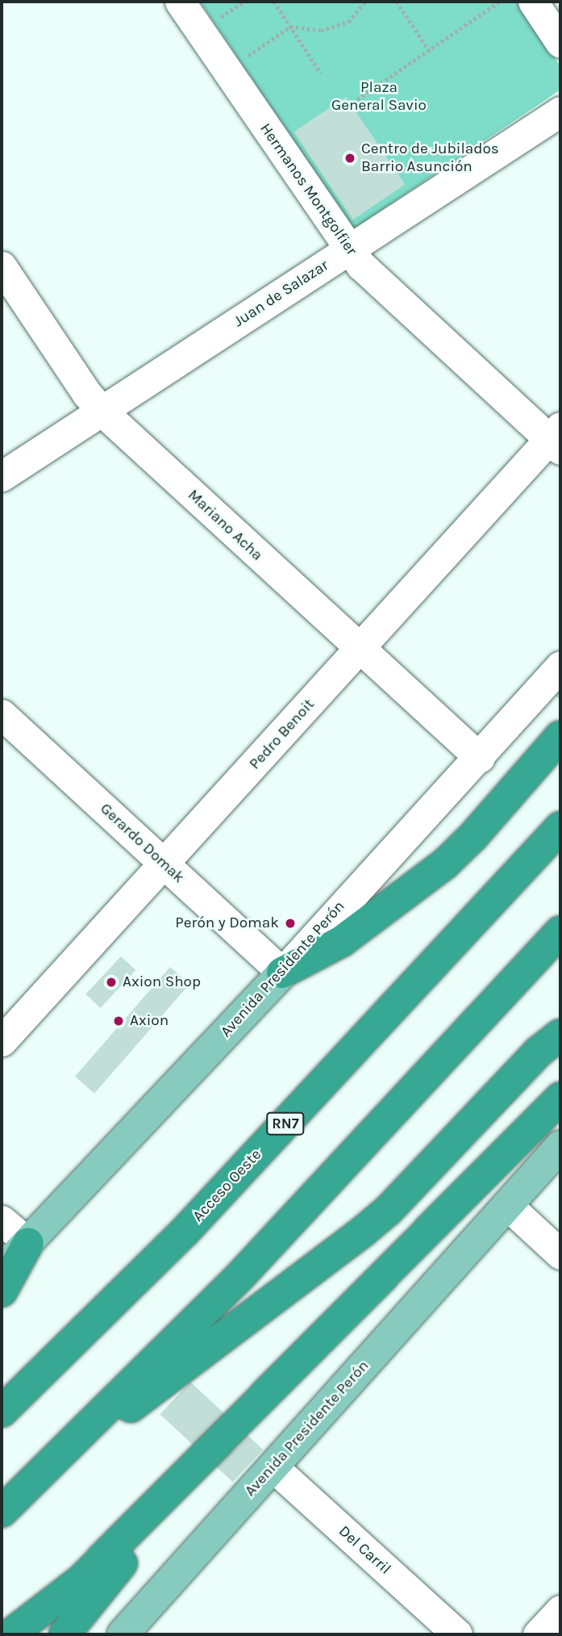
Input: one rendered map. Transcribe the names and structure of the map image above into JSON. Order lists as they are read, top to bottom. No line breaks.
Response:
{"streets":{"highway":["RN7","Acceso Oeste"],"main road":["Avenida Presidente Perón"],"street":["Hermanos Montgolfier","Juan de Salazar","Mariano Acha","Pedro Benoit","Gerardo Domak","Del Carril"]},"crossings":[["Hermanos Montgolfier","Juan de Salazar"],["Hermanos Montgolfier","Pedro Benoit"],["Juan de Salazar","Mariano Acha"],["Mariano Acha","Pedro Benoit"],["Mariano Acha","Avenida Presidente Perón"],["Pedro Benoit","Gerardo Domak"],["Gerardo Domak","Avenida Presidente Perón"],["Avenida Presidente Perón","Del Carril"]],"parks":["Plaza General Savio"],"places":["Centro de Jubilados Barrio Asunción","Perón y Domak","Axion Shop","Axion"]}
